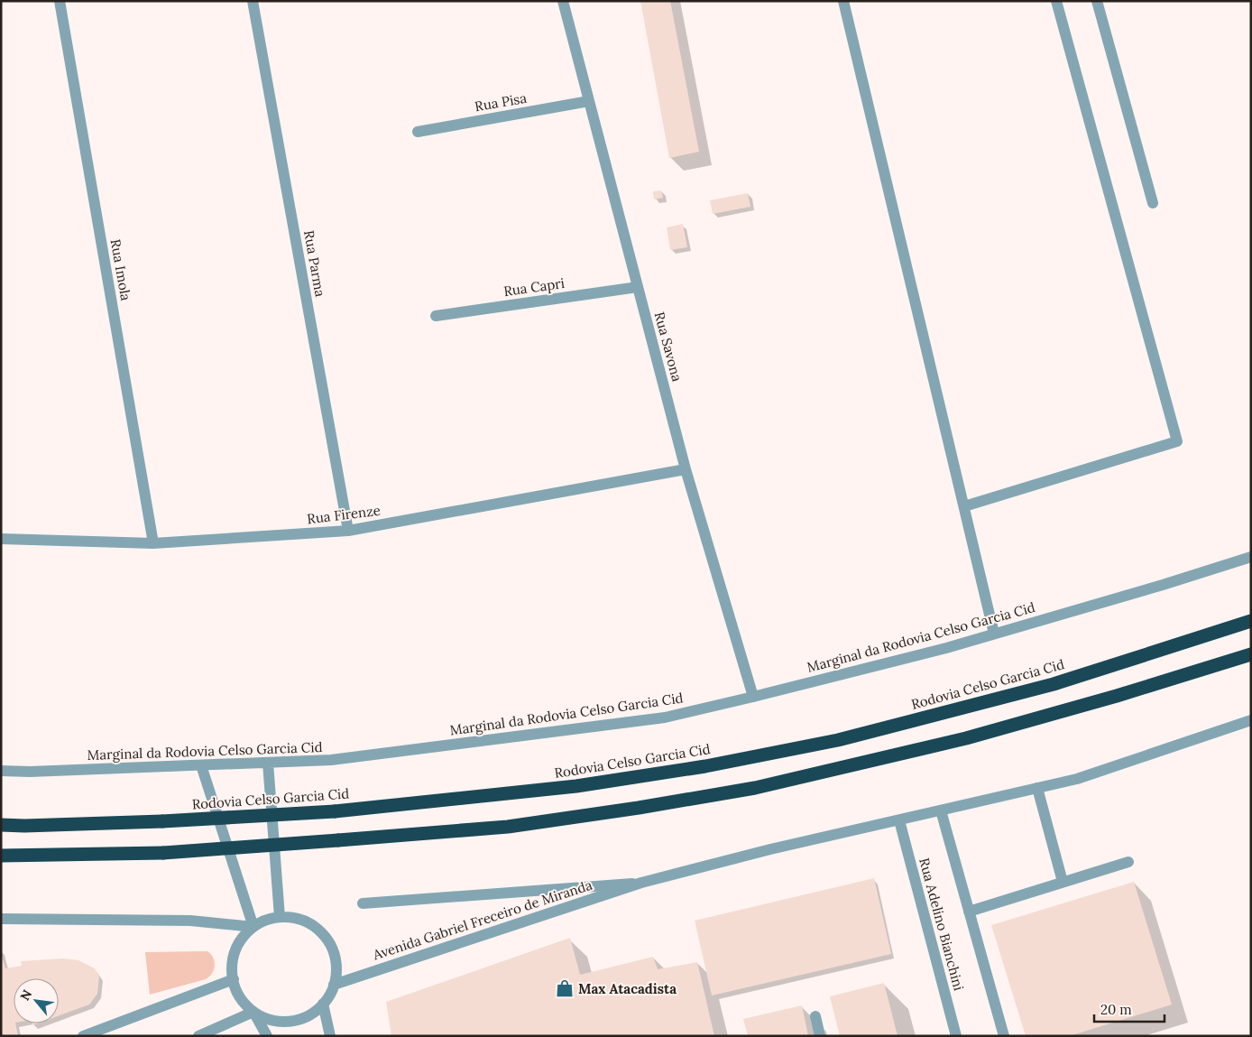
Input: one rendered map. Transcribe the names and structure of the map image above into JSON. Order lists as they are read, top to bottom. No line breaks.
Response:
{"streets":{"highway":["Rodovia Celso Garcia Cid"],"street":["Rua Pisa","Rua Parma","Rua Imola","Rua Capri","Rua Savona","Rua Firenze","Marginal da Rodovia Celso Garcia Cid","Avenida Gabriel Freceiro de Miranda","Rua Adelino Bianchini"]},"crossings":[["Rua Pisa","Rua Savona"],["Rua Parma","Rua Firenze"],["Rua Imola","Rua Firenze"],["Rua Capri","Rua Savona"],["Rua Savona","Rua Firenze"],["Rua Savona","Marginal da Rodovia Celso Garcia Cid"]],"places":{"shop":["Max Atacadista"]},"scale_bar":"20 m","north":"top left"}
